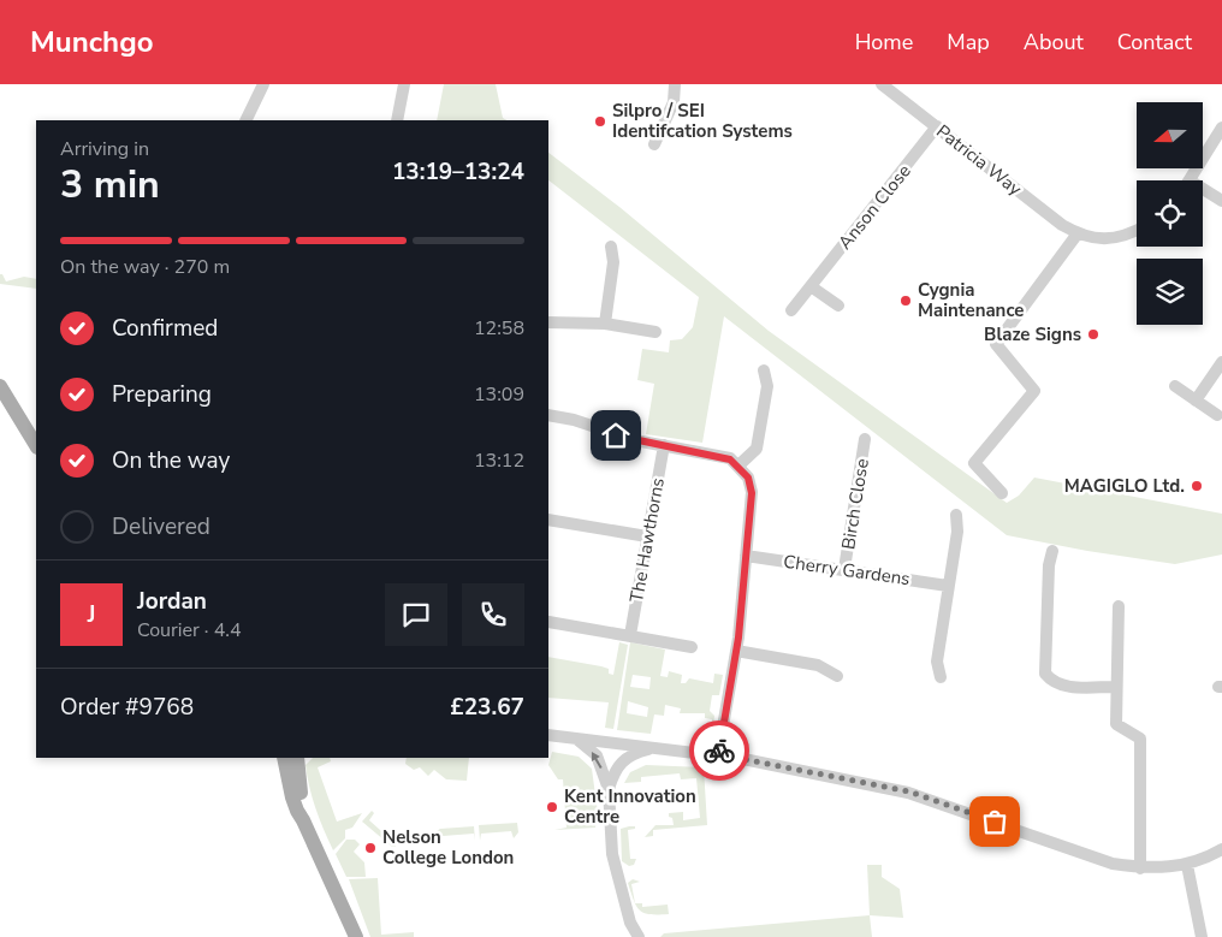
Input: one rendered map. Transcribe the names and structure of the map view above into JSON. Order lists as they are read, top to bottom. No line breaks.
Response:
{"streets":{"street":["Patricia Way","Anson Close","Birch Close","The Hawthorns","Cherry Gardens"]},"crossings":[["Patricia Way","Anson Close"],["Birch Close","Cherry Gardens"]],"places":["Silpro / SEI Identifcation Systems","Cygnia Maintenance","Blaze Signs","MAGIGLO Ltd.","Kent Innovation Centre","Nelson College London"],"north":"left","page":{"header":"Munchgo","nav":["Home","Map","About","Contact"],"heading":["3 min","Arriving in","13:19–13:24"],"panel":["Jordan","Courier · 4.4","Order #9768","£23.67"],"bar":"On the way · 270 m","list":[["Confirmed","12:58"],["Preparing","13:09"],["On the way","13:12"],"Delivered"],"round":"J"}}
